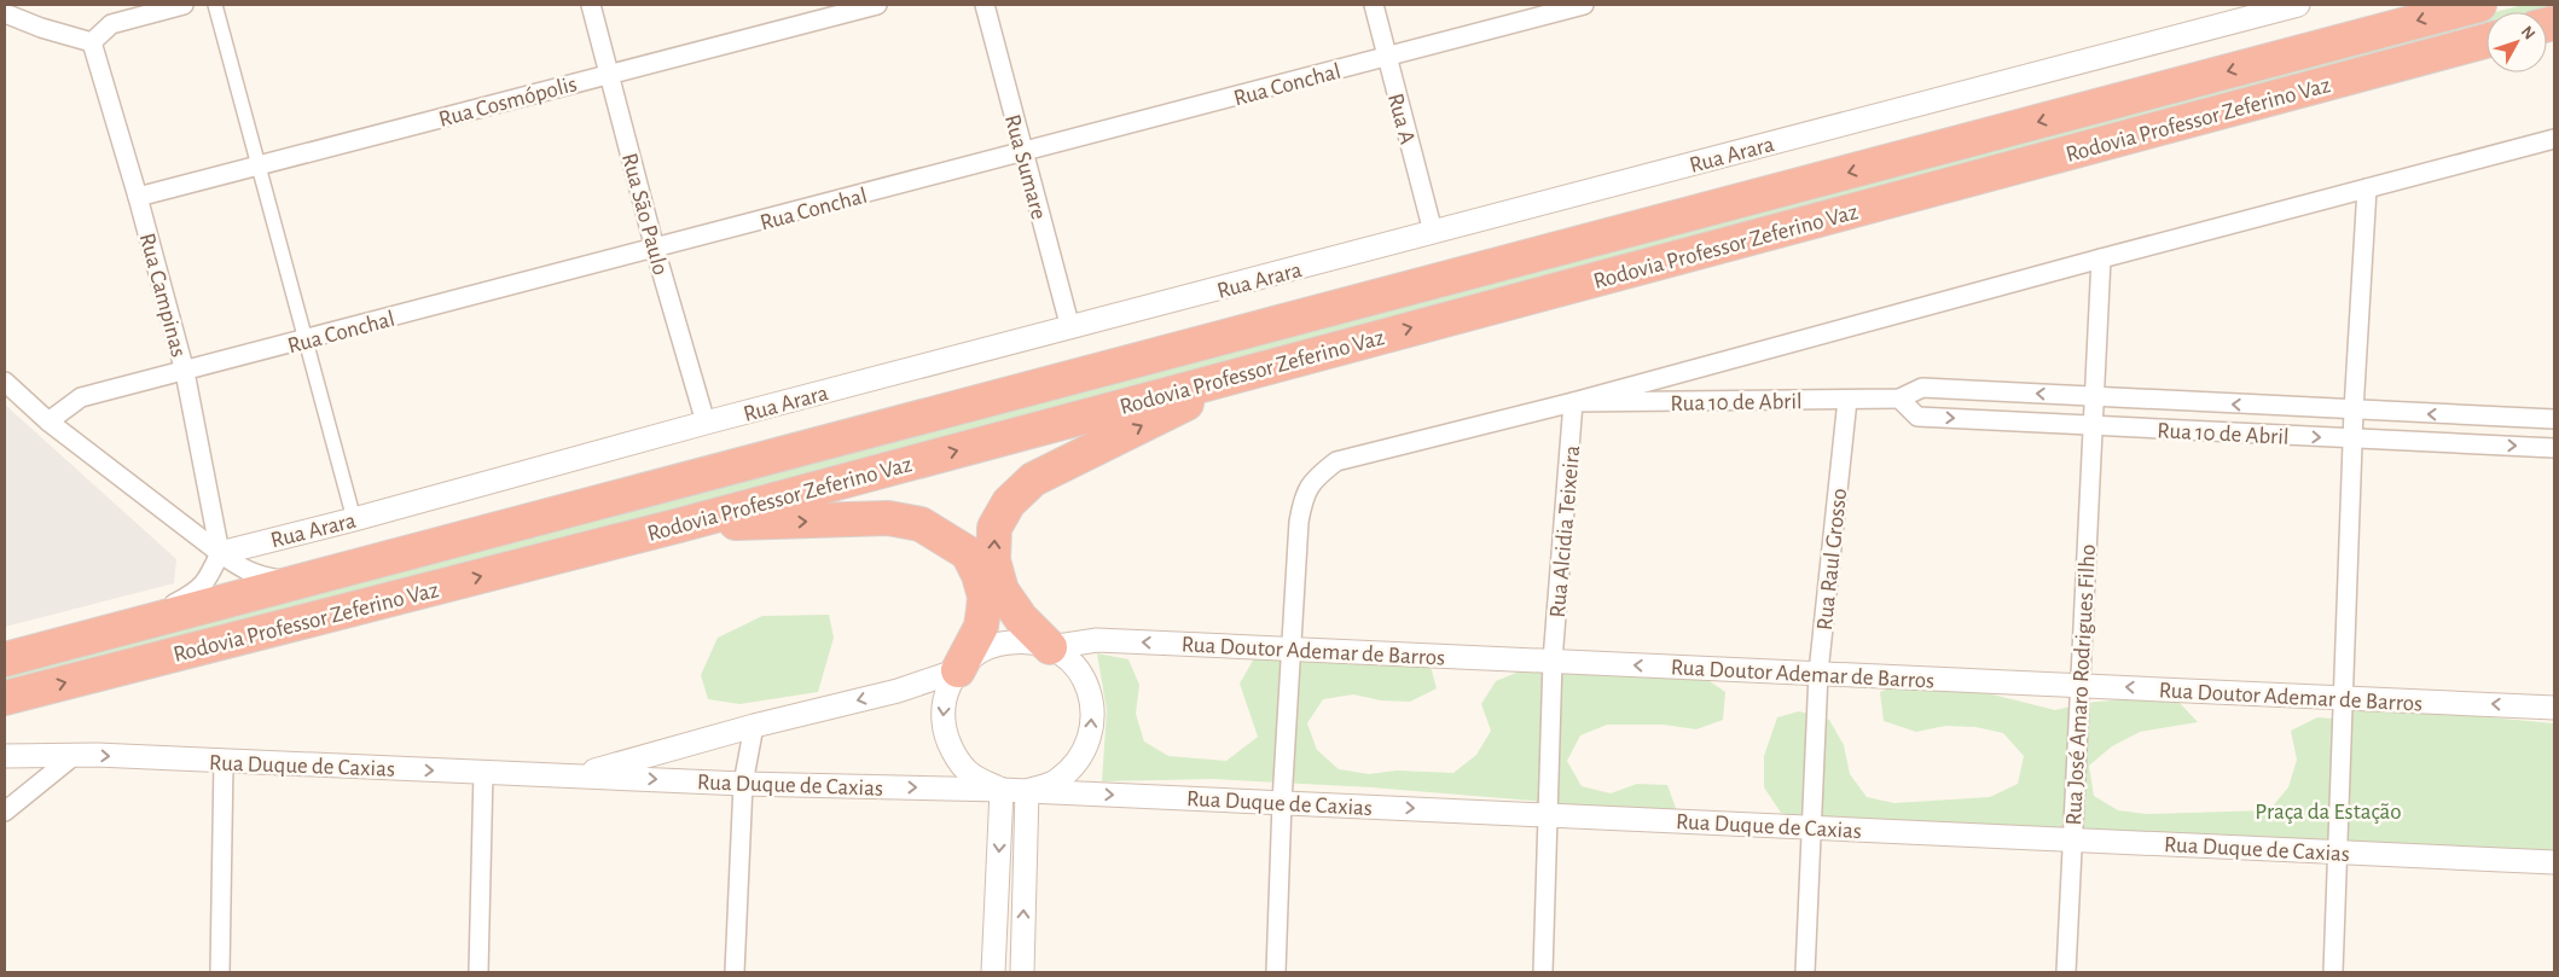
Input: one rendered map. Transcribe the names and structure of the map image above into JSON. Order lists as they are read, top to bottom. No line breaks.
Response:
{"streets":{"highway":["Rodovia Professor Zeferino Vaz"],"street":["Rua Conchal","Rua Cosmópolis","Rua A","Rua Arara","Rua Sumare","Rua São Paulo","Rua Campinas","Rua 10 de Abril","Rua Alcidia Teixeira","Rua Raul Grosso","Rua Doutor Ademar de Barros","Rua José Amaro Rodrigues Filho","Rua Duque de Caxias"]},"crossings":[["Rua Conchal","Rua A"],["Rua Conchal","Rua Sumare"],["Rua Conchal","Rua São Paulo"],["Rua Conchal","Rua Campinas"],["Rua Cosmópolis","Rua São Paulo"],["Rua Cosmópolis","Rua Campinas"],["Rua A","Rua Arara"],["Rua Arara","Rua Sumare"],["Rua Arara","Rua São Paulo"],["Rua Arara","Rua Campinas"],["Rua 10 de Abril","Rua Alcidia Teixeira"],["Rua 10 de Abril","Rua Raul Grosso"],["Rua 10 de Abril","Rua José Amaro Rodrigues Filho"],["Rua Alcidia Teixeira","Rua Doutor Ademar de Barros"],["Rua Alcidia Teixeira","Rua Duque de Caxias"],["Rua Raul Grosso","Rua Doutor Ademar de Barros"],["Rua Raul Grosso","Rua Duque de Caxias"],["Rua Doutor Ademar de Barros","Rua José Amaro Rodrigues Filho"],["Rua Doutor Ademar de Barros","Rua Duque de Caxias"],["Rua José Amaro Rodrigues Filho","Rua Duque de Caxias"]],"one_way":["Rua Doutor Ademar de Barros"],"parks":["Praça da Estação"],"north":"top right"}
